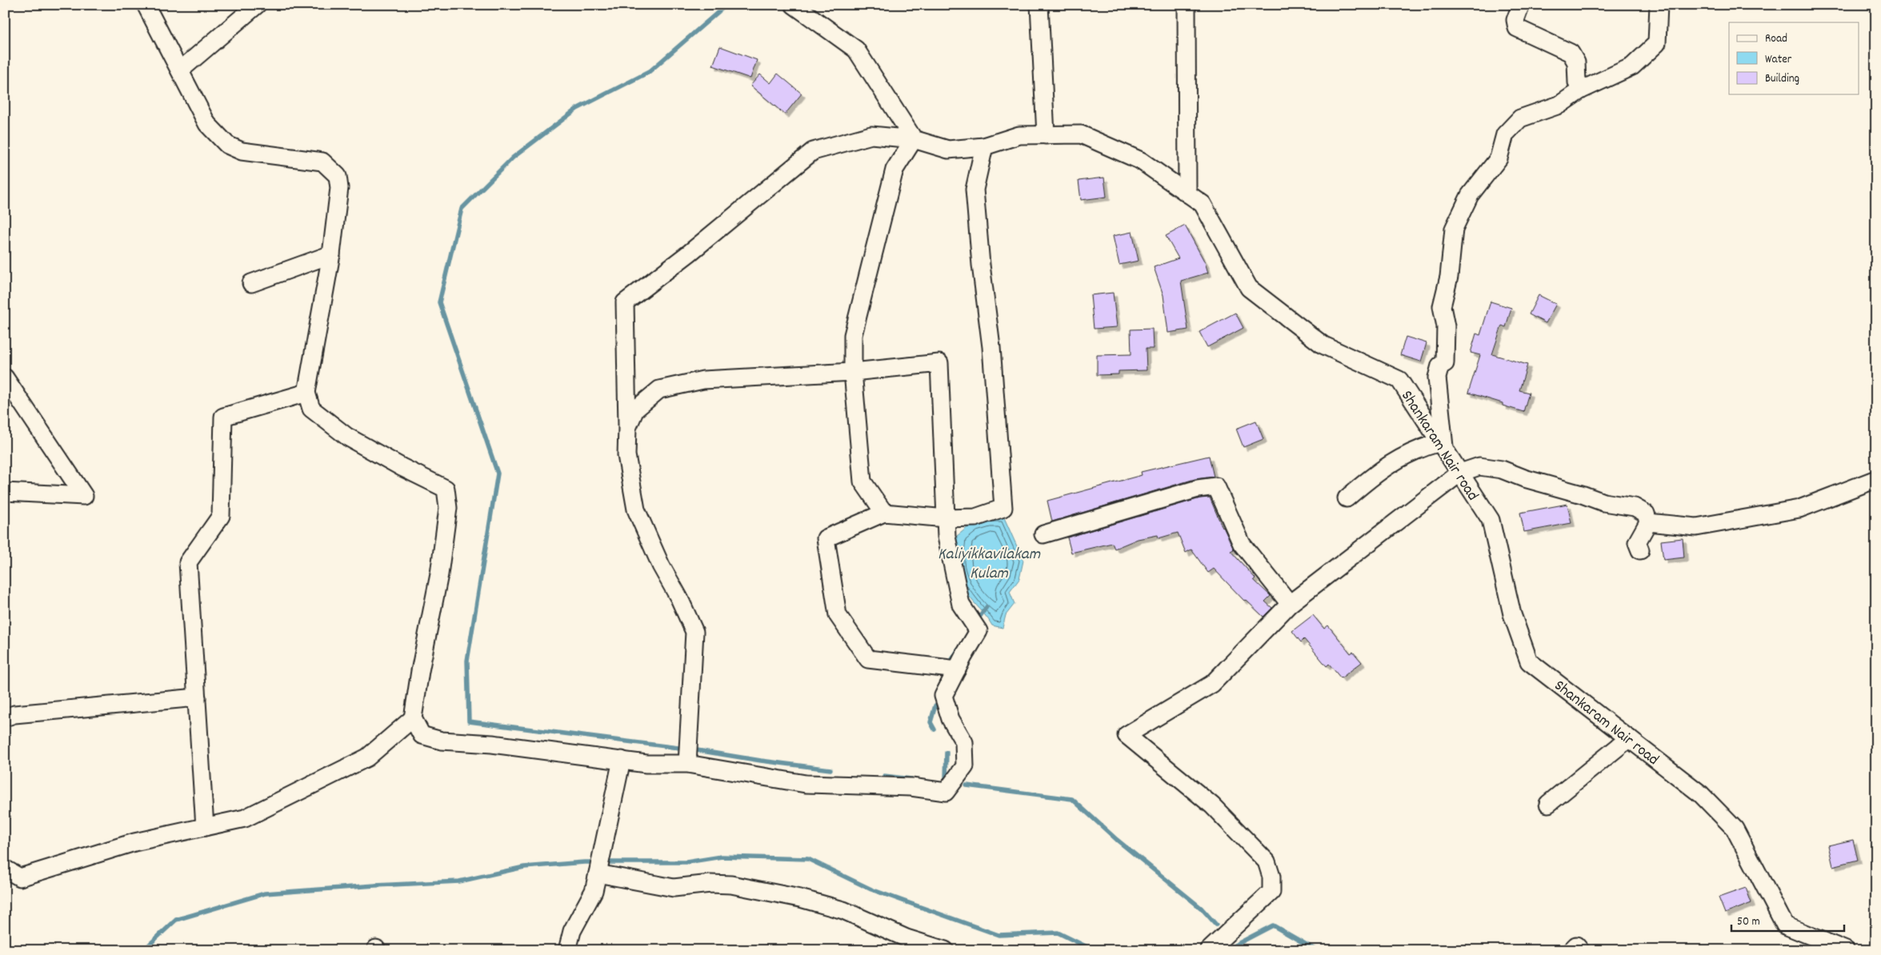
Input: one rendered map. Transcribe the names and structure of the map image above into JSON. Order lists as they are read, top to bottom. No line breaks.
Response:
{"streets":{"street":["Shankaram Nair road"]},"water":["Kaliyikkavilakam Kulam"],"legend":["Road","Water","Building"],"scale_bar":"50 m"}
